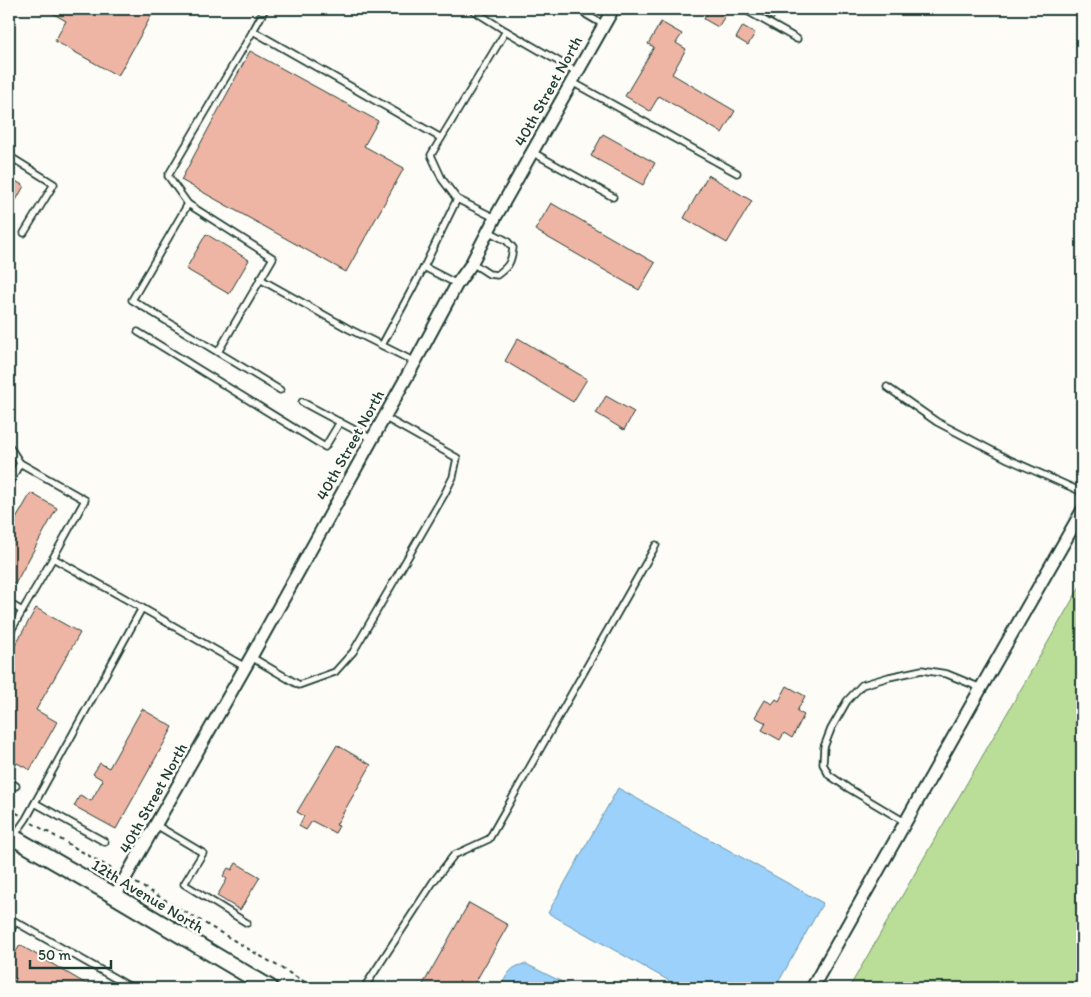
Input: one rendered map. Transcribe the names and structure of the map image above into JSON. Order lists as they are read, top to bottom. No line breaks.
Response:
{"streets":{"main road":["12th Avenue North"],"street":["40th Street North"]},"crossings":[["40th Street North","12th Avenue North"]],"scale_bar":"50 m"}
